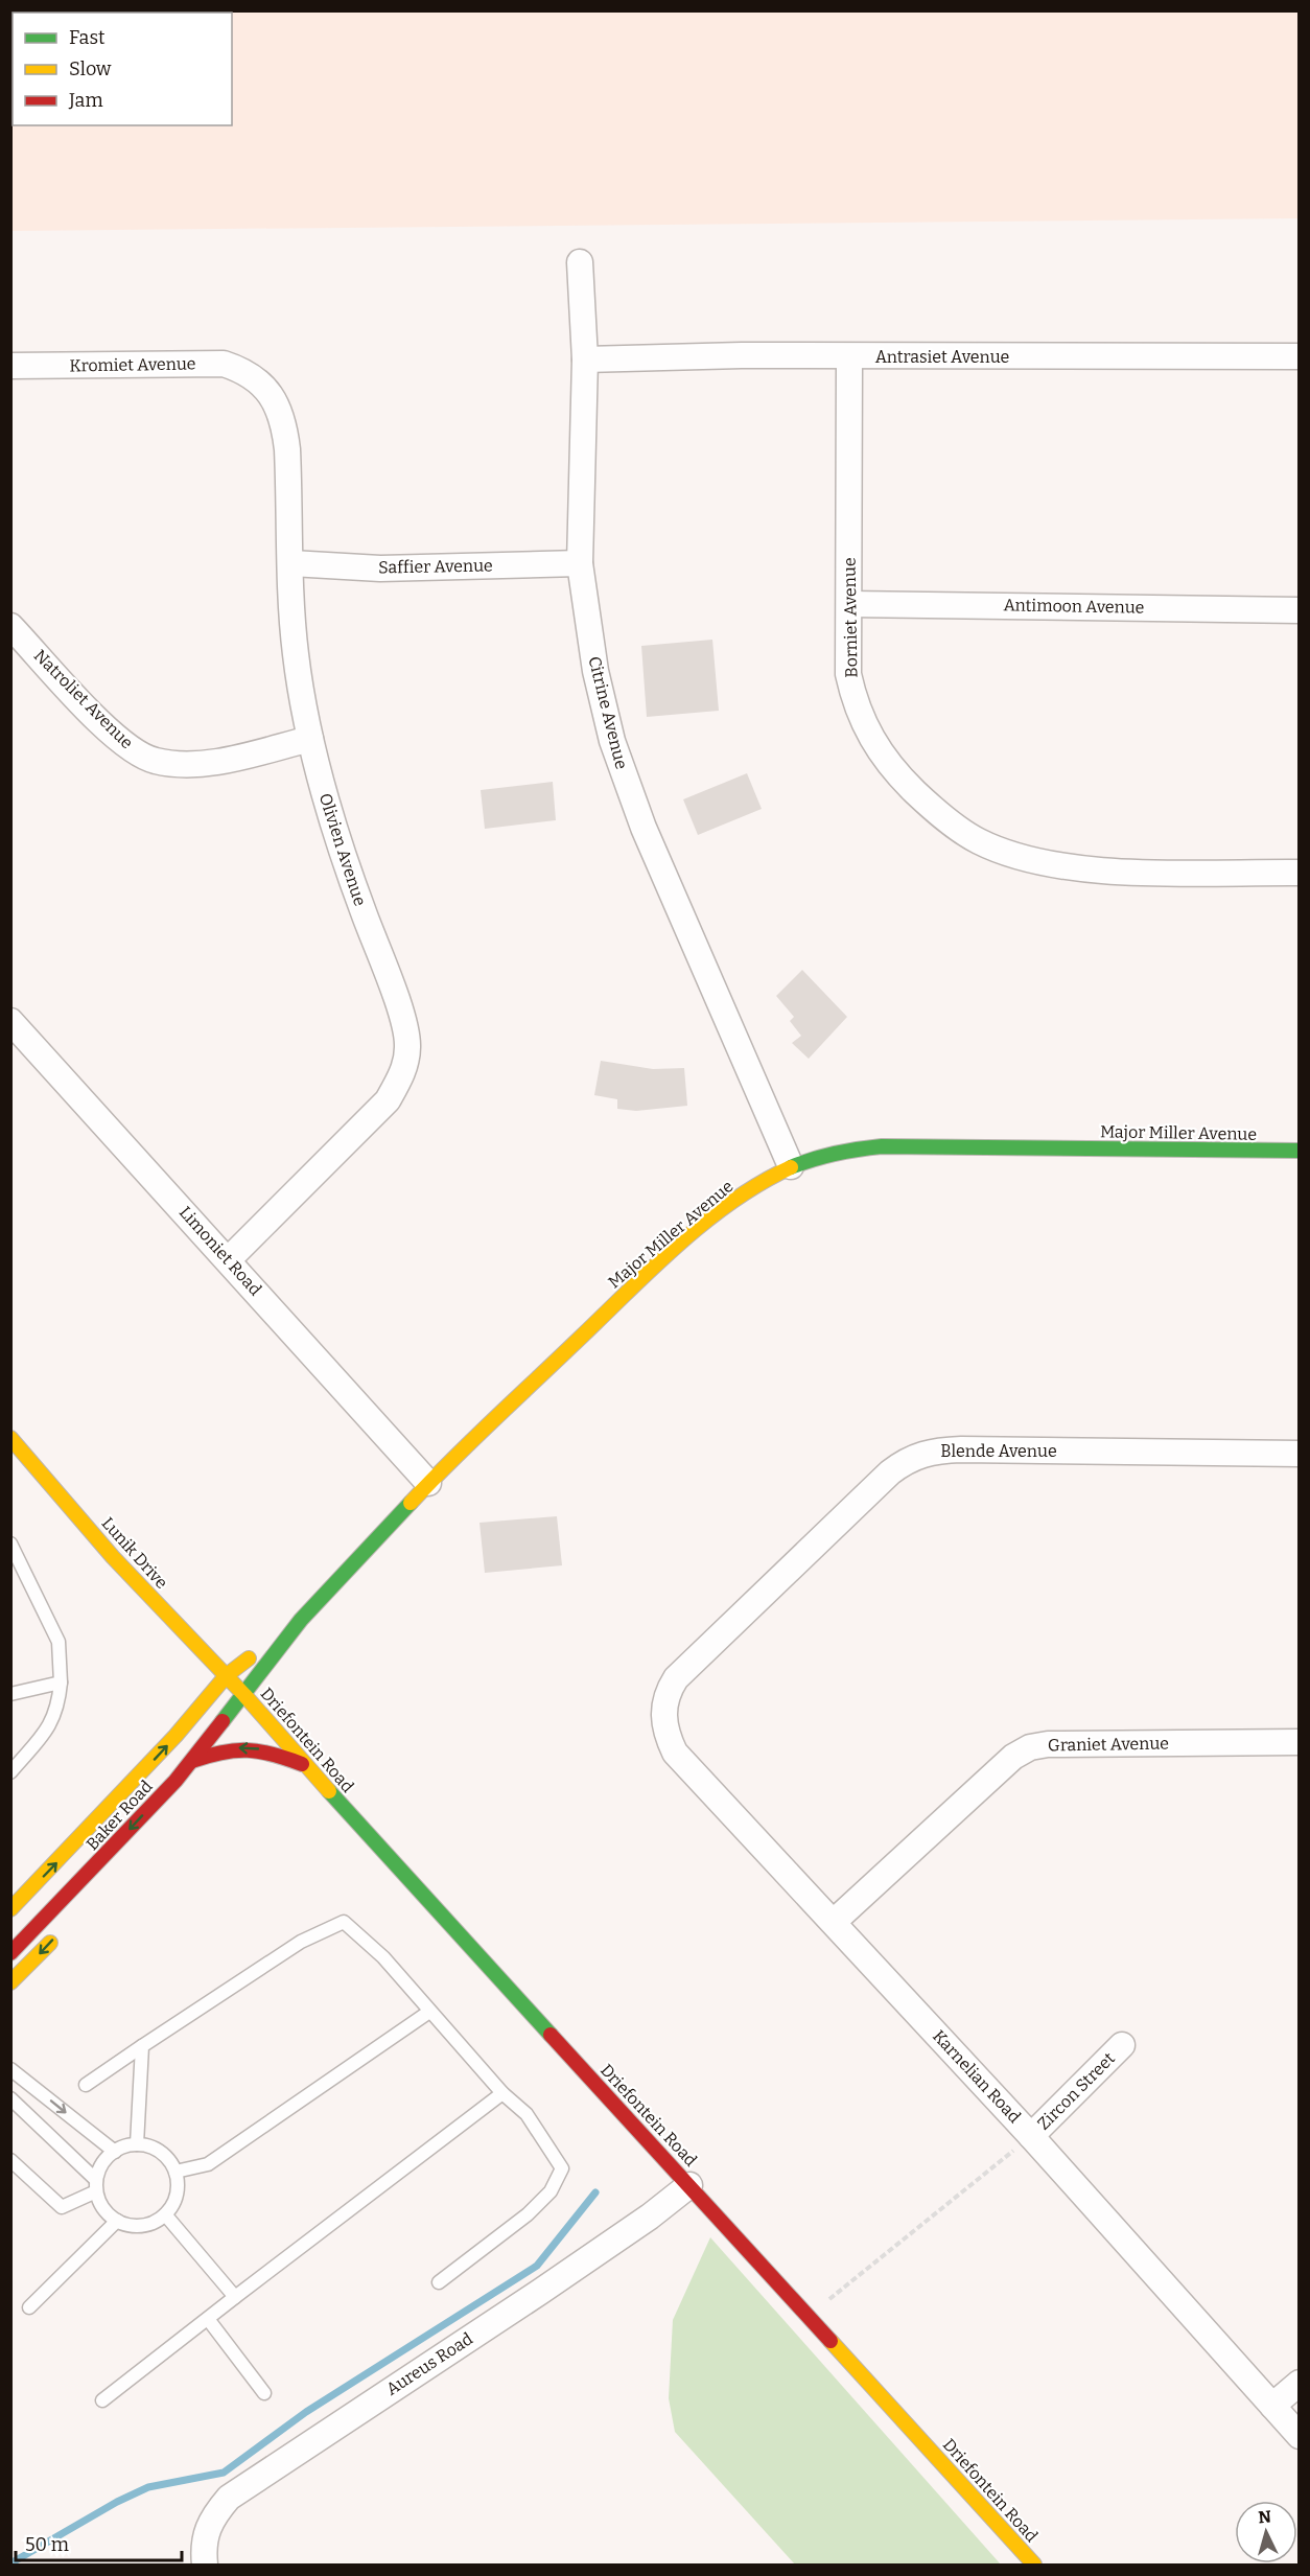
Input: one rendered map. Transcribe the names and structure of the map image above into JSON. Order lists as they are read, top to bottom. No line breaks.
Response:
{"streets":{"main road":["Major Miller Avenue","Lunik Drive","Driefontein Road","Baker Road"],"street":["Antrasiet Avenue","Kromiet Avenue","Saffier Avenue","Antimoon Avenue","Borniet Avenue","Natroliet Avenue","Citrine Avenue","Olivien Avenue","Limoniet Road","Blende Avenue","Graniet Avenue","Karnelian Road","Zircon Street","Aureus Road"]},"crossings":[["Antrasiet Avenue","Borniet Avenue"],["Antrasiet Avenue","Citrine Avenue"],["Kromiet Avenue","Olivien Avenue"],["Saffier Avenue","Citrine Avenue"],["Saffier Avenue","Olivien Avenue"],["Antimoon Avenue","Borniet Avenue"],["Natroliet Avenue","Olivien Avenue"],["Citrine Avenue","Major Miller Avenue"],["Olivien Avenue","Limoniet Road"],["Major Miller Avenue","Limoniet Road"],["Major Miller Avenue","Lunik Drive"],["Major Miller Avenue","Driefontein Road"],["Major Miller Avenue","Baker Road"],["Blende Avenue","Karnelian Road"],["Lunik Drive","Driefontein Road"],["Lunik Drive","Baker Road"],["Driefontein Road","Baker Road"],["Driefontein Road","Aureus Road"],["Graniet Avenue","Karnelian Road"],["Karnelian Road","Zircon Street"]],"legend":["Fast","Slow","Jam"],"scale_bar":"50 m","north":"top"}
